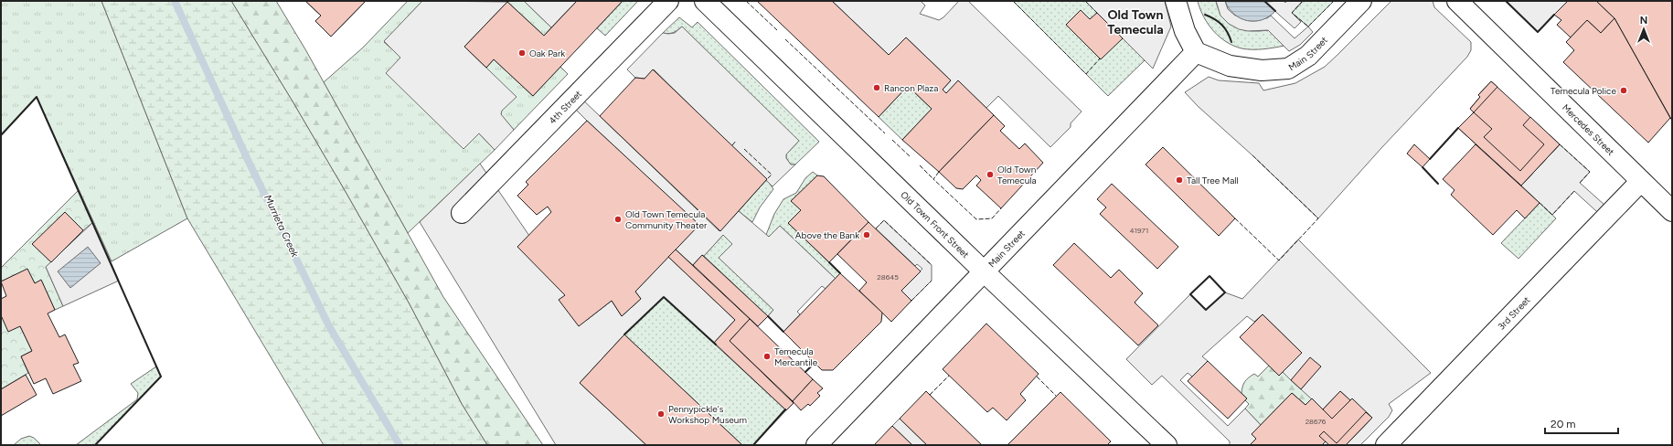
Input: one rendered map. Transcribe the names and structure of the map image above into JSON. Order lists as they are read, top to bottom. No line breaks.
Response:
{"streets":{"street":["Main Street","4th Street","Mercedes Street","Old Town Front Street","3rd Street"]},"crossings":[["Main Street","Old Town Front Street"],["Mercedes Street","3rd Street"]],"districts":["Old Town Temecula"],"water":["Murrieta Creek"],"places":["Oak Park","Rancon Plaza","Temecula Police","Old Town Temecula","Tall Tree Mall","Old Town Temecula Community Theater","Above the Bank","Temecula Mercantile","Pennypickle's Workshop Museum"],"house_numbers":["41971","28645","28676"],"scale_bar":"20 m","north":"top"}
